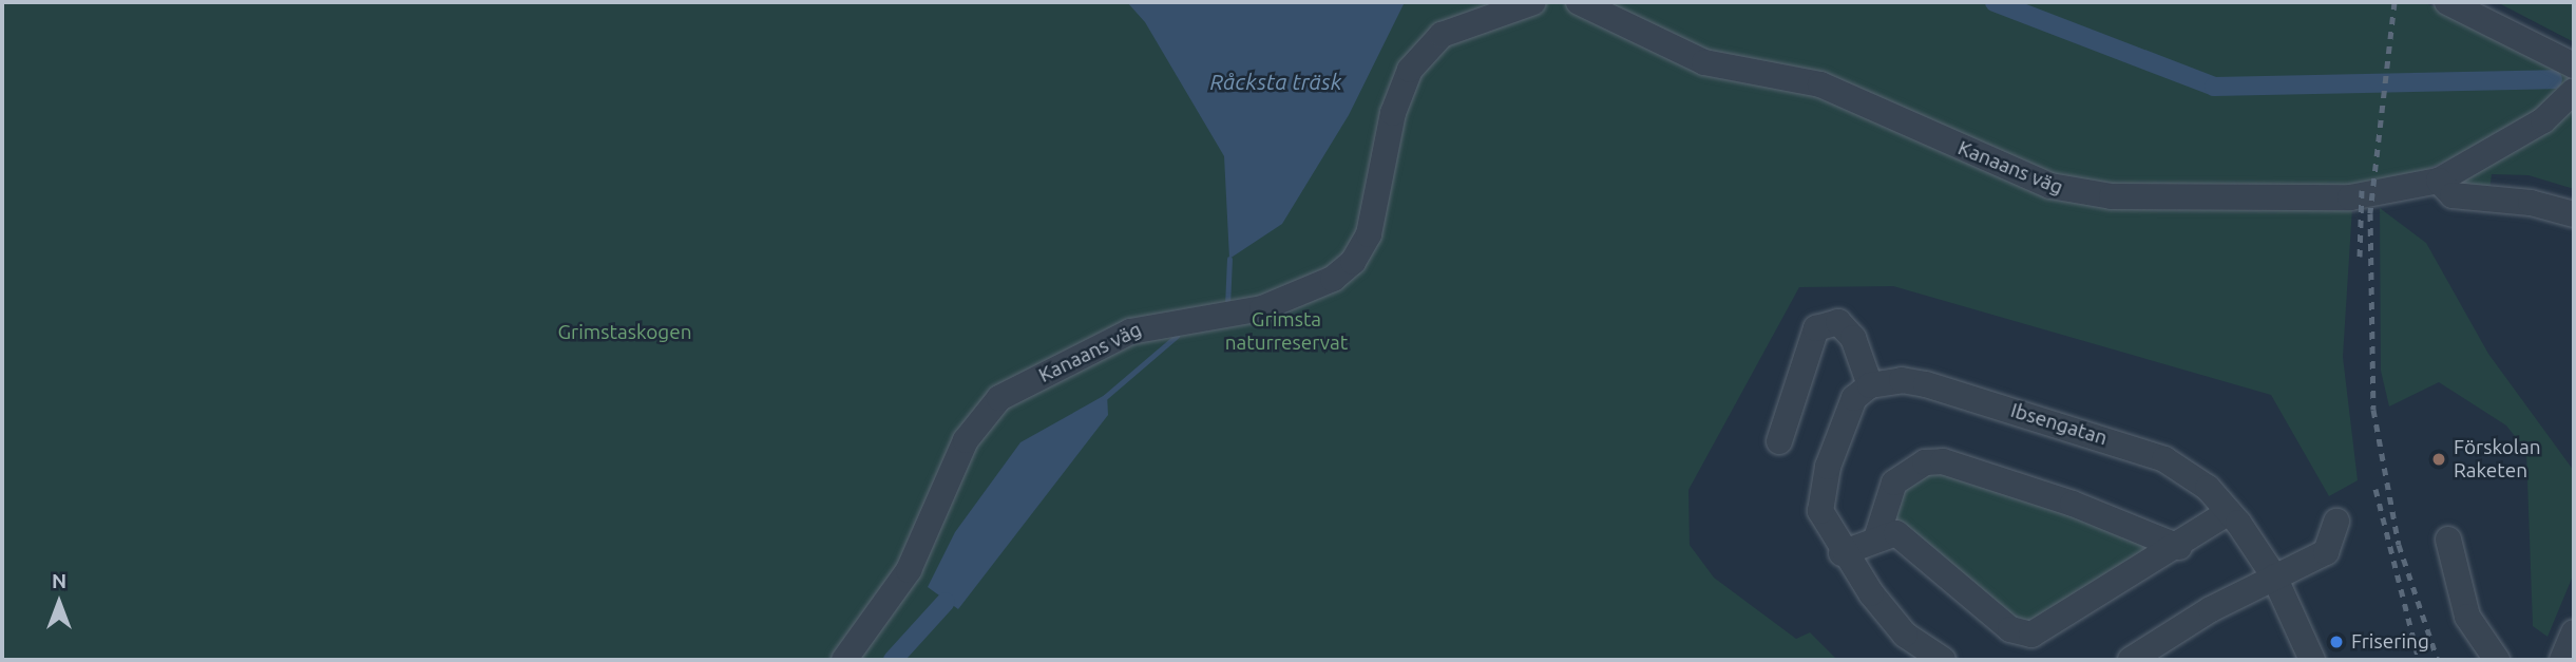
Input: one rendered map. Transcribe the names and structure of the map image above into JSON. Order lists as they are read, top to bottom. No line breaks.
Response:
{"streets":{"street":["Kanaans väg","Ibsengatan"]},"water":["Råcksta träsk"],"parks":["Grimsta naturreservat","Grimstaskogen"],"places":["Förskolan Raketen","Frisering"],"north":"top"}
